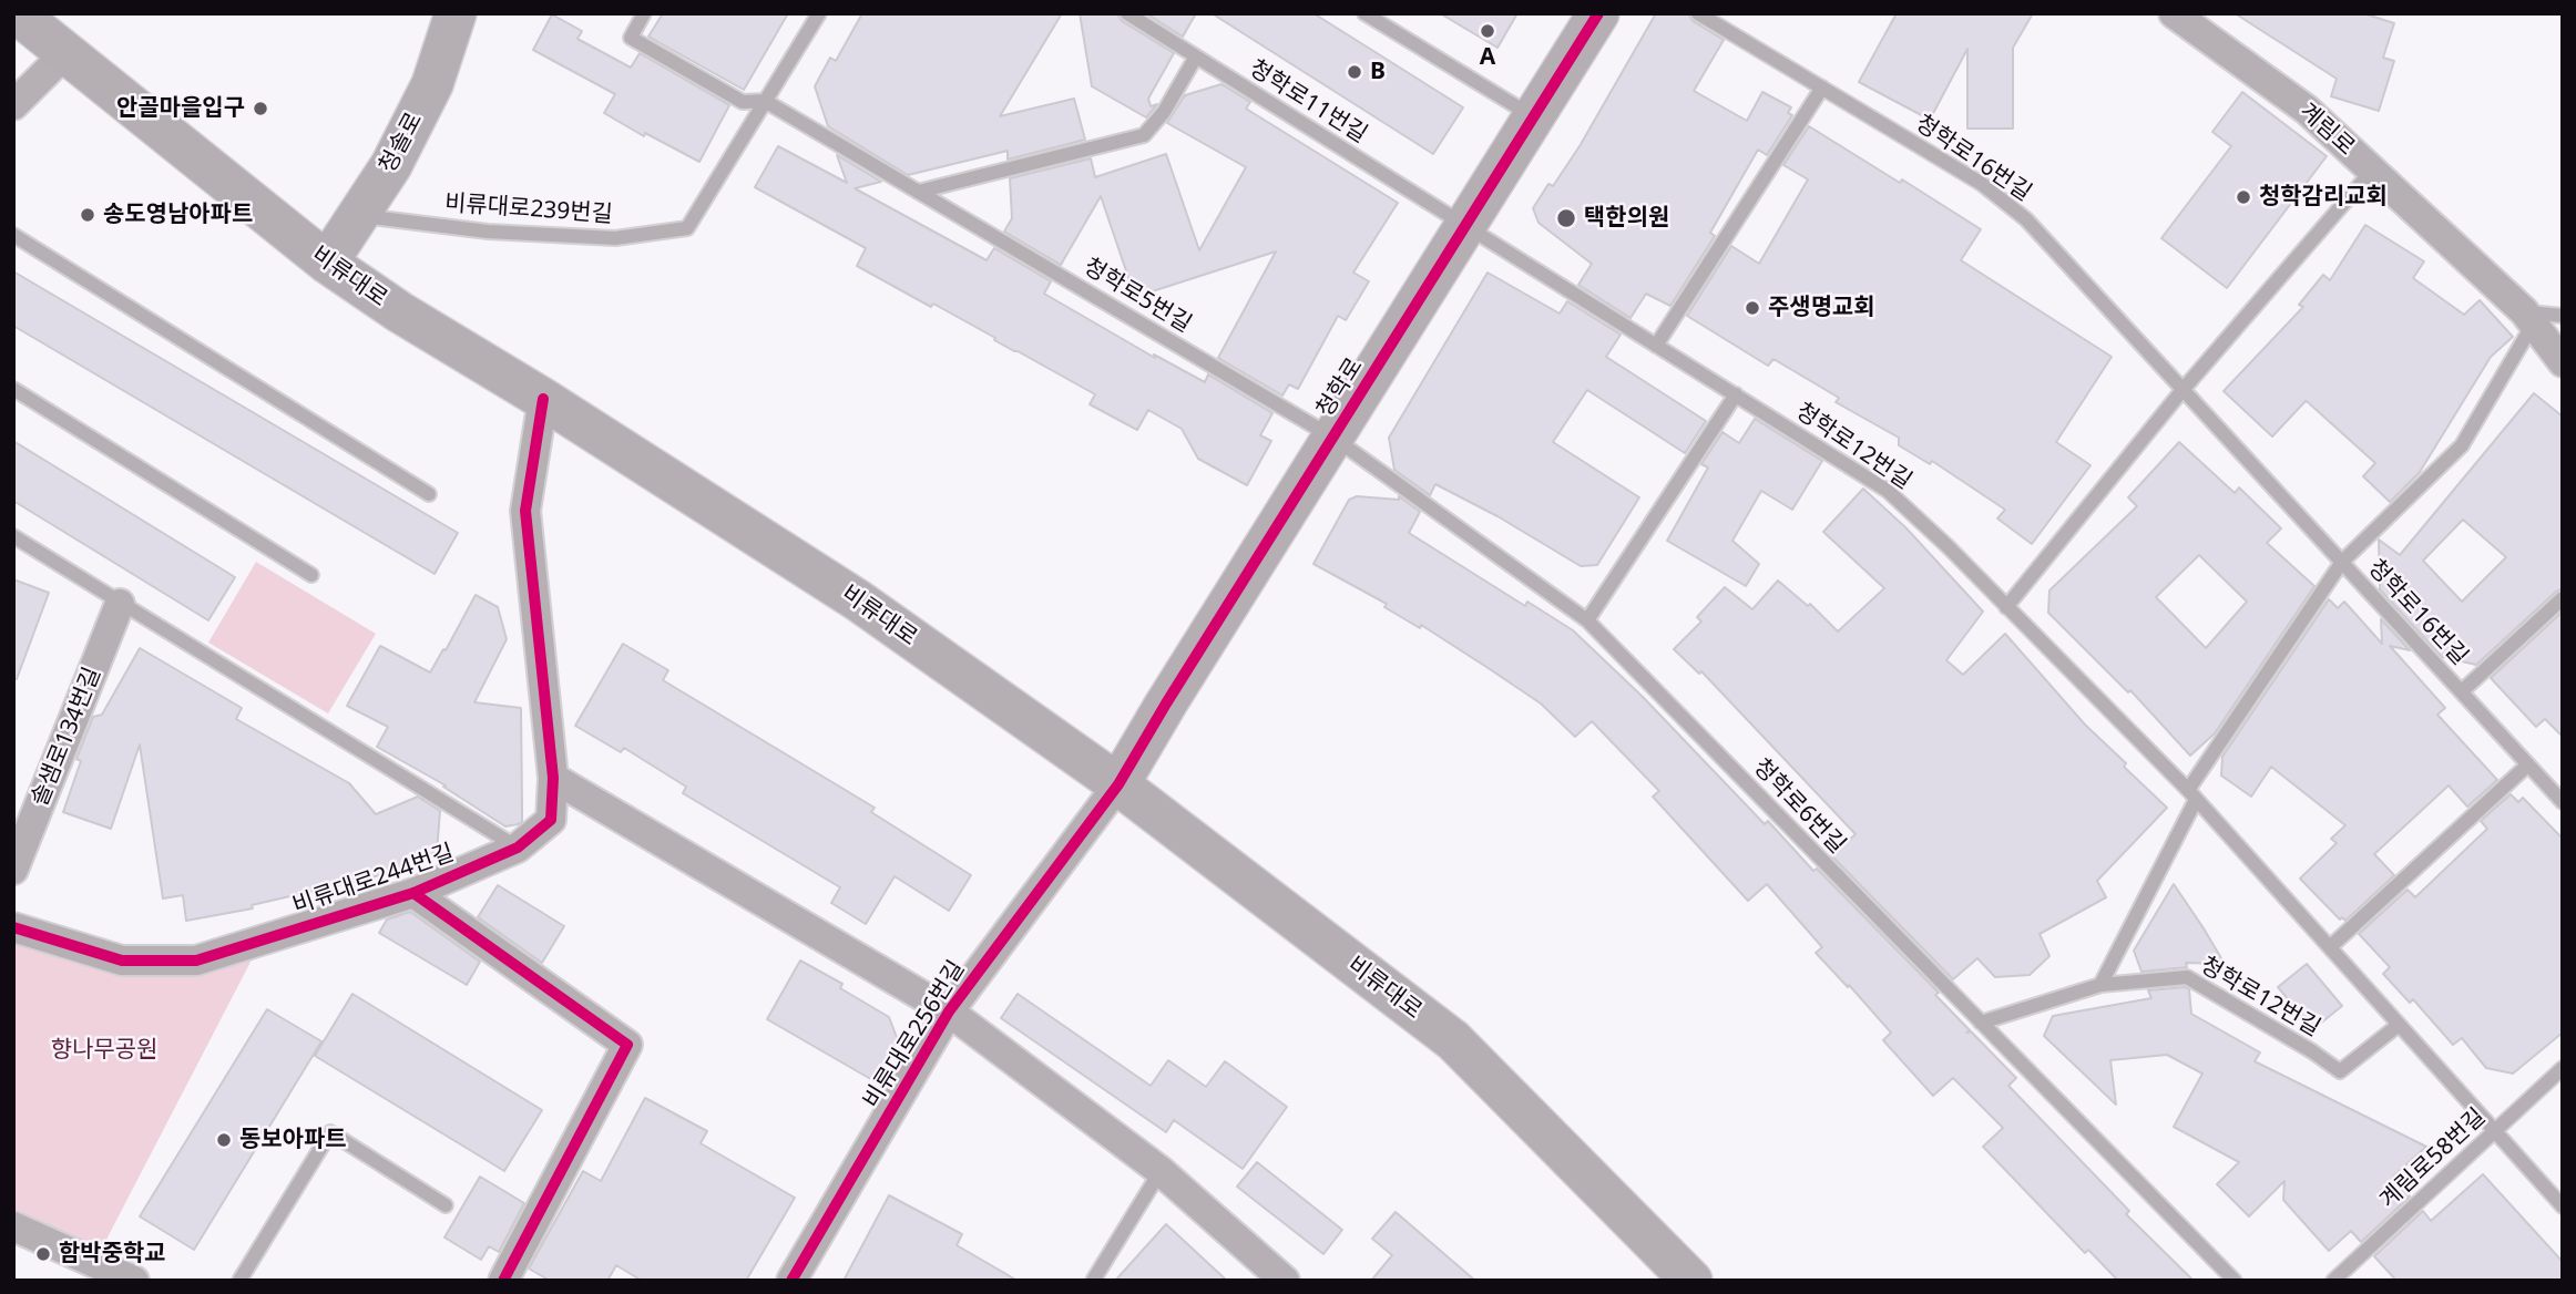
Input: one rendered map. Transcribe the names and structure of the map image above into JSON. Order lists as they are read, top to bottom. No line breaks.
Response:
{"streets":{"main road":["청솔로","비류대로","청학로"],"street":["계림로","솔샘로134번길","비류대로244번길","비류대로256번길"],"lane":["청학로11번길","청학로16번길","비류대로239번길","청학로5번길","청학로12번길","청학로6번길","계림로58번길"]},"crossings":[["청학로11번길","청학로"],["청학로11번길","청학로12번길"],["계림로","청학로16번길"],["청솔로","비류대로239번길"],["청솔로","비류대로"],["비류대로239번길","청학로5번길"],["비류대로","청학로"],["비류대로","비류대로244번길"],["비류대로","비류대로256번길"],["청학로5번길","청학로"],["청학로5번길","청학로6번길"],["청학로","청학로12번길"],["청학로","청학로6번길"],["청학로","비류대로256번길"],["청학로12번길","계림로58번길"],["솔샘로134번길","비류대로244번길"],["비류대로244번길","비류대로256번길"]],"parks":["향나무공원"],"places":["A","B","안골마을입구","청학감리교회","송도영남아파트","택한의원","주생명교회","동보아파트","함박중학교"]}
